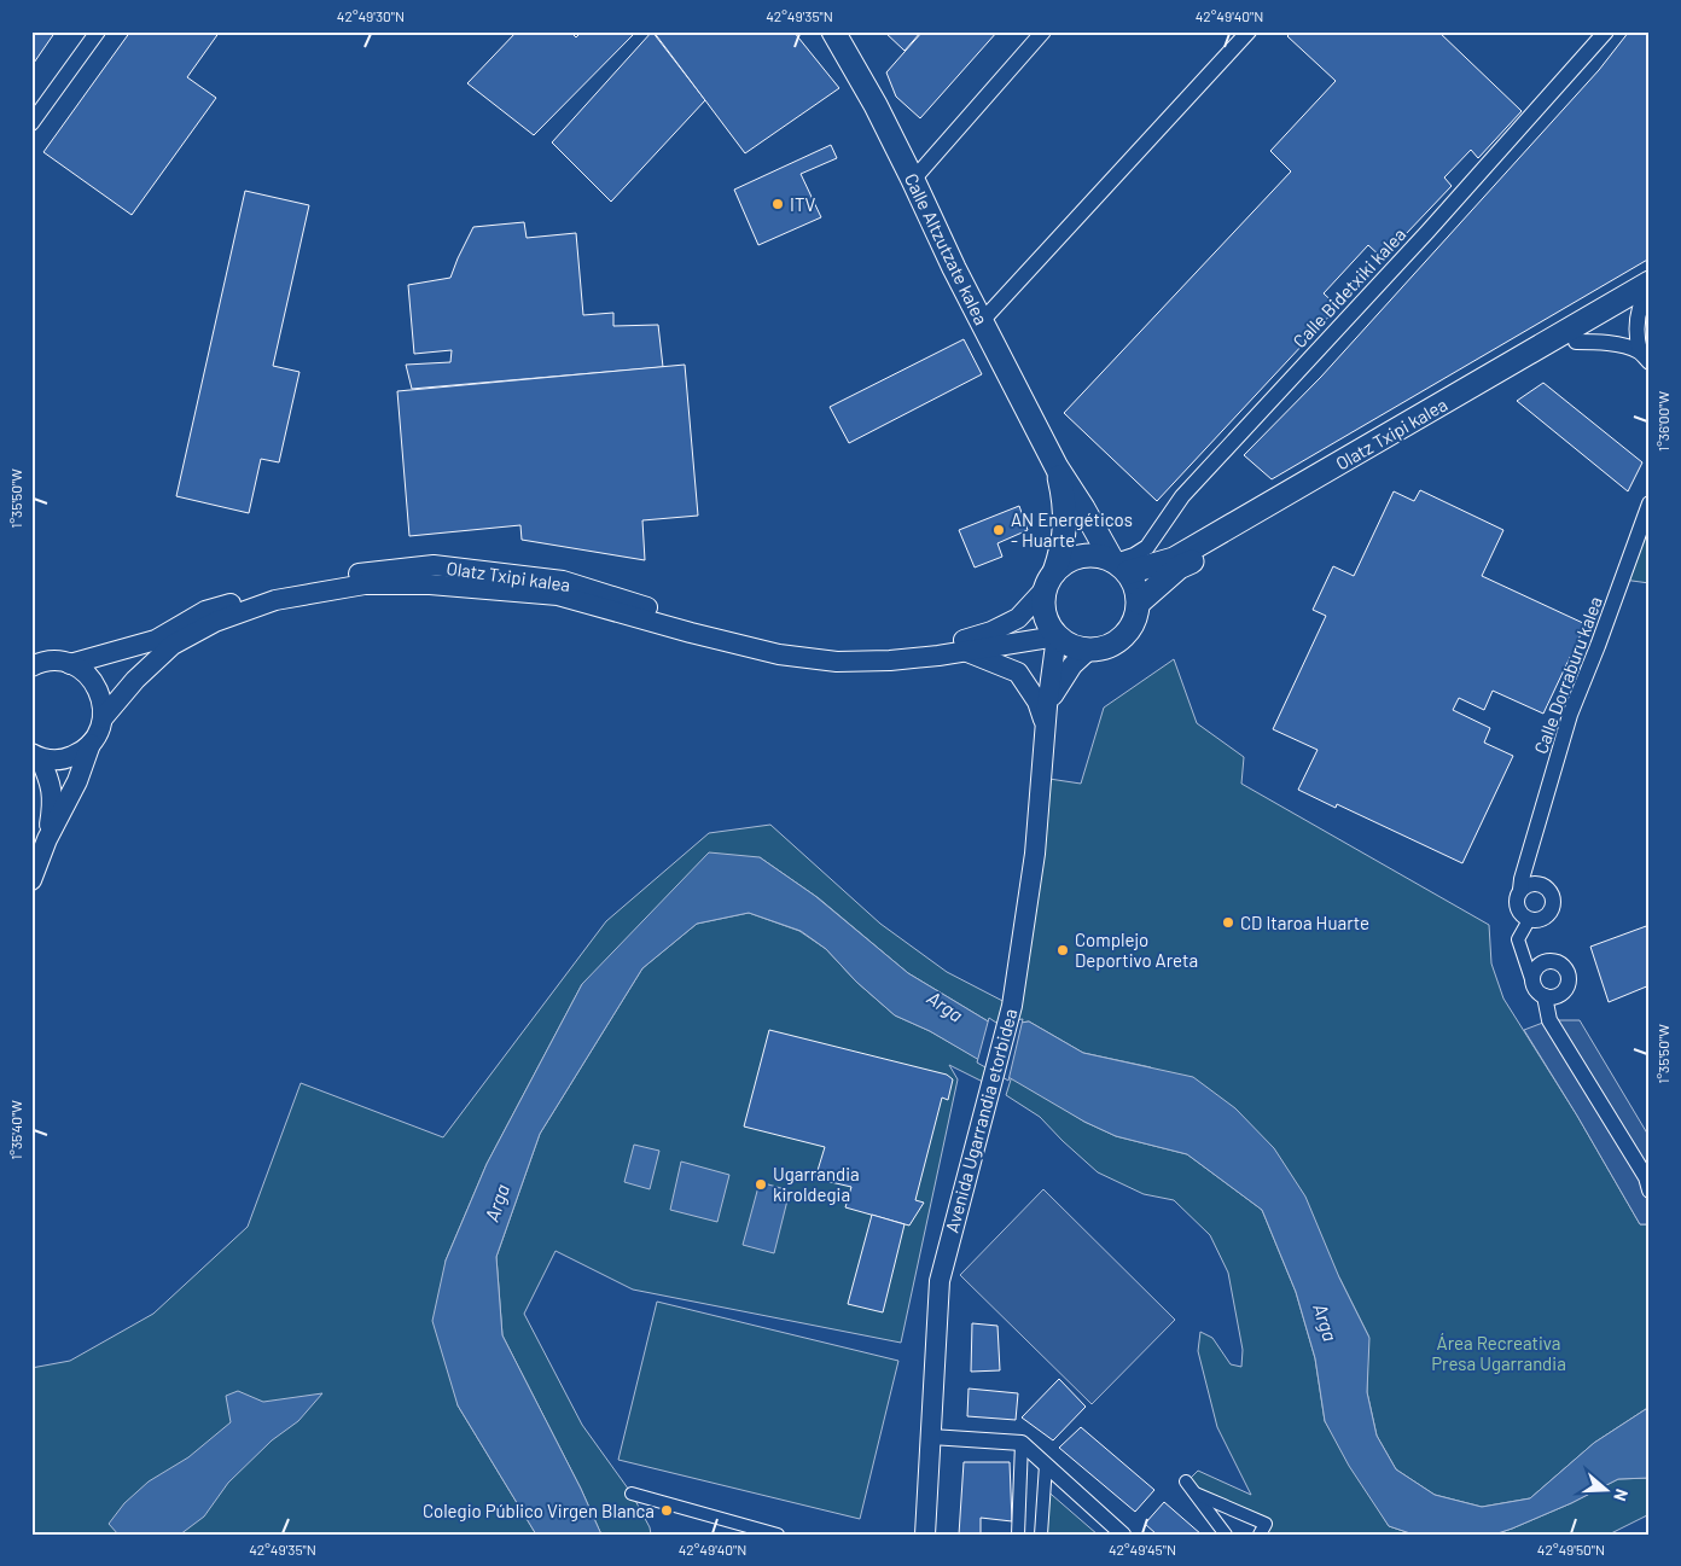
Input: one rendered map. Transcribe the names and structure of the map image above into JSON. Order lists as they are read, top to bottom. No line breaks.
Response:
{"streets":{"main road":["Calle Altzutzate kalea","Olatz Txipi kalea"],"street":["Calle Bidetxiki kalea","Calle Dorraburu kalea","Avenida Ugarrandia etorbidea"]},"crossings":[["Calle Bidetxiki kalea","Olatz Txipi kalea"],["Calle Bidetxiki kalea","Avenida Ugarrandia etorbidea"],["Olatz Txipi kalea","Avenida Ugarrandia etorbidea"]],"water":["Arga"],"parks":["Área Recreativa Presa Ugarrandia"],"places":["ITV","AN Energéticos - Huarte","CD Itaroa Huarte","Complejo Deportivo Areta","Ugarrandia kiroldegia","Colegio Público Virgen Blanca"],"north":"right","coordinates":["42°49'30\"N","42°49'35\"N","42°49'40\"N","1°36'00\"W","1°35'50\"W","1°35'40\"W","42°49'45\"N","42°49'50\"N"]}
